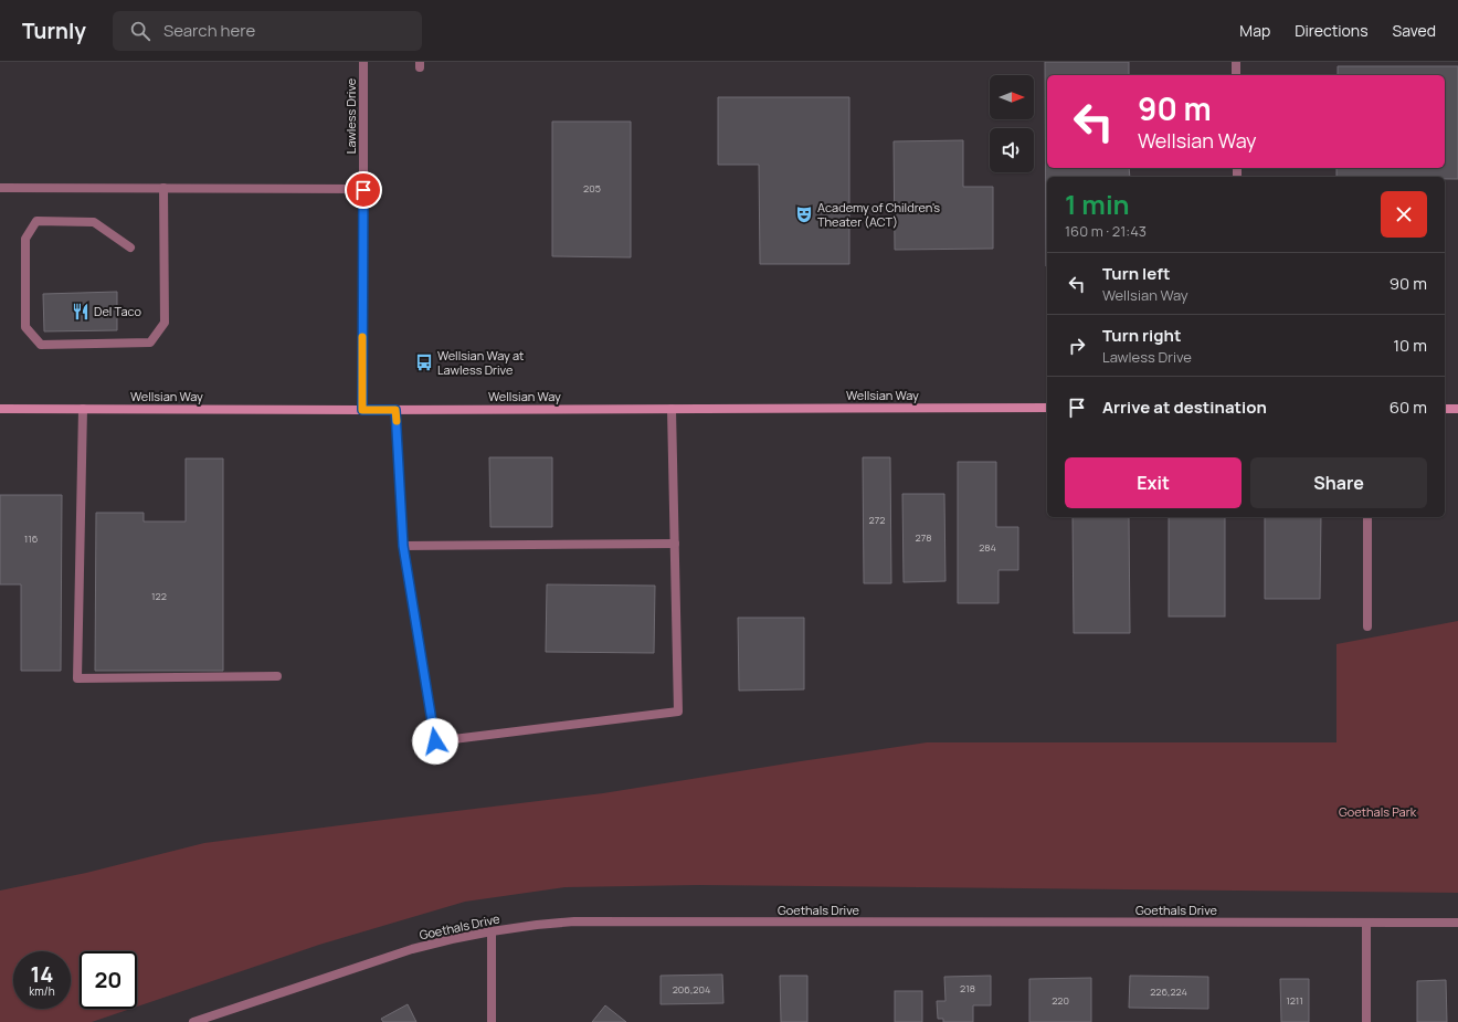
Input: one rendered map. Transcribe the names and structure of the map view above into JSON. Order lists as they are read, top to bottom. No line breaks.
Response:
{"streets":{"main road":["Wellsian Way"],"street":["Lawless Drive","Goethals Drive"]},"crossings":[["Lawless Drive","Wellsian Way"]],"parks":["Goethals Park"],"places":{"theatre":["Academy of Children's Theater (ACT)"],"restaurant":["Del Taco"],"bus stop":["Wellsian Way at Lawless Drive"]},"house_numbers":["205","272","278","116","284","122","218","206,204","226,224","220","1211"],"north":"right","page":{"header":"Turnly","search":"Search here","nav":["Map","Directions","Saved"],"turn":["90 m","Wellsian Way"],"heading":["1 min","160 m · 21:43"],"list":[{"name":"Turn left","note":"Wellsian Way","value":"90 m"},{"name":"Turn right","note":"Lawless Drive","value":"10 m"},{"name":"Arrive at destination","value":"60 m"}],"buttons":["Exit","Share"],"speed":"14 km/h","limit":"20"}}
